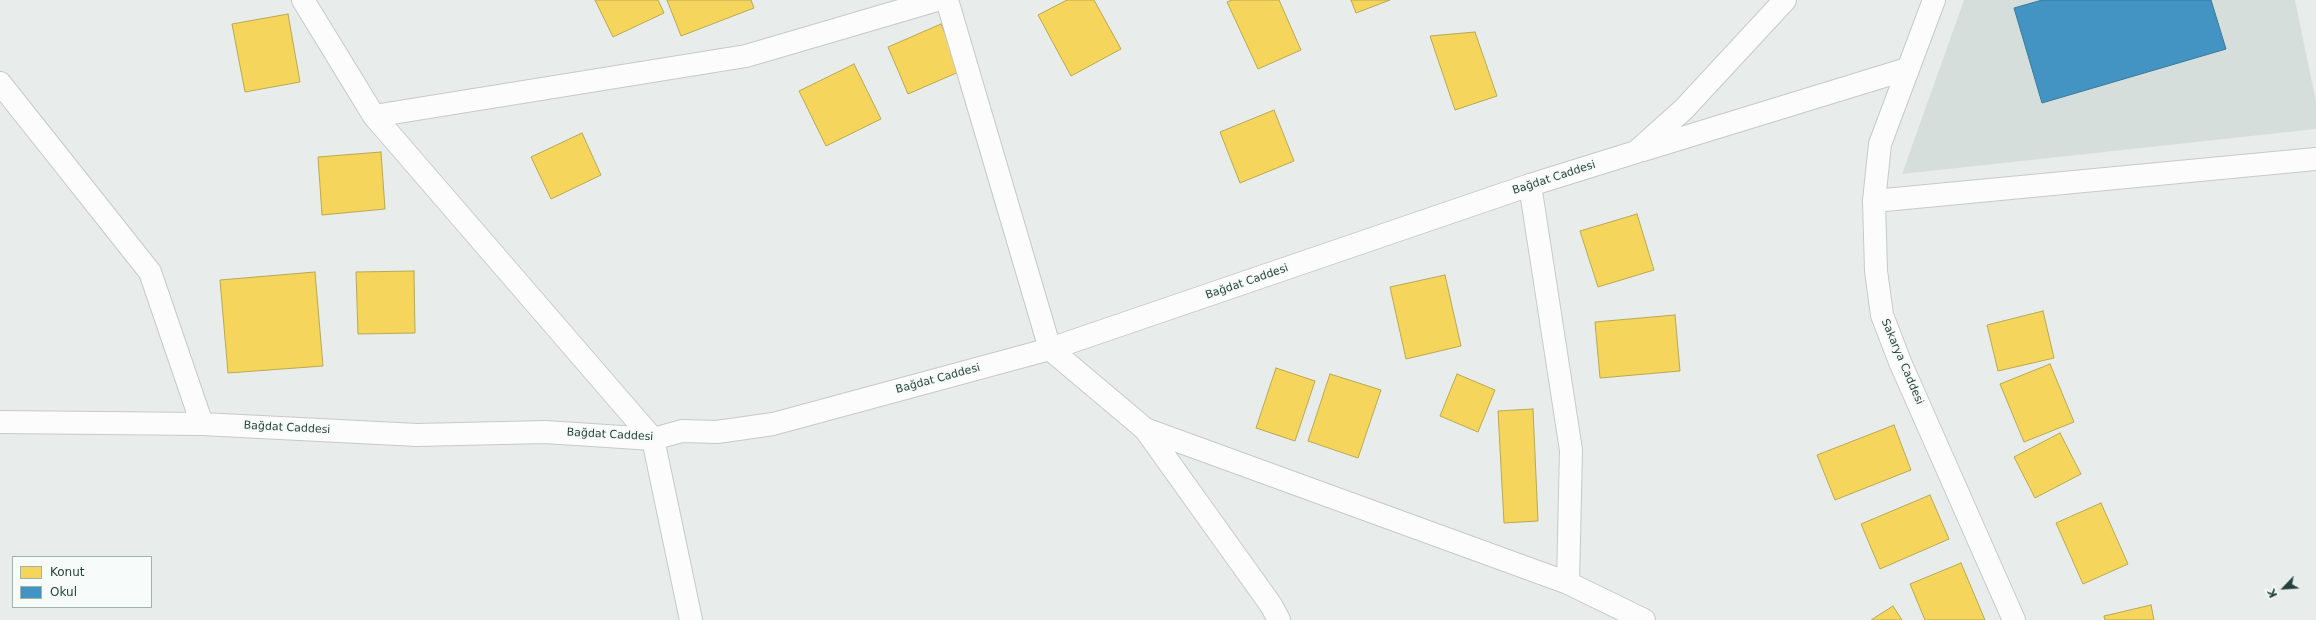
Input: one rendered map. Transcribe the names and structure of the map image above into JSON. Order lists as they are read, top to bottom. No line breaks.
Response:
{"streets":{"street":["Bağdat Caddesi","Sakarya Caddesi"]},"legend":["Konut","Okul"],"north":"bottom left"}
